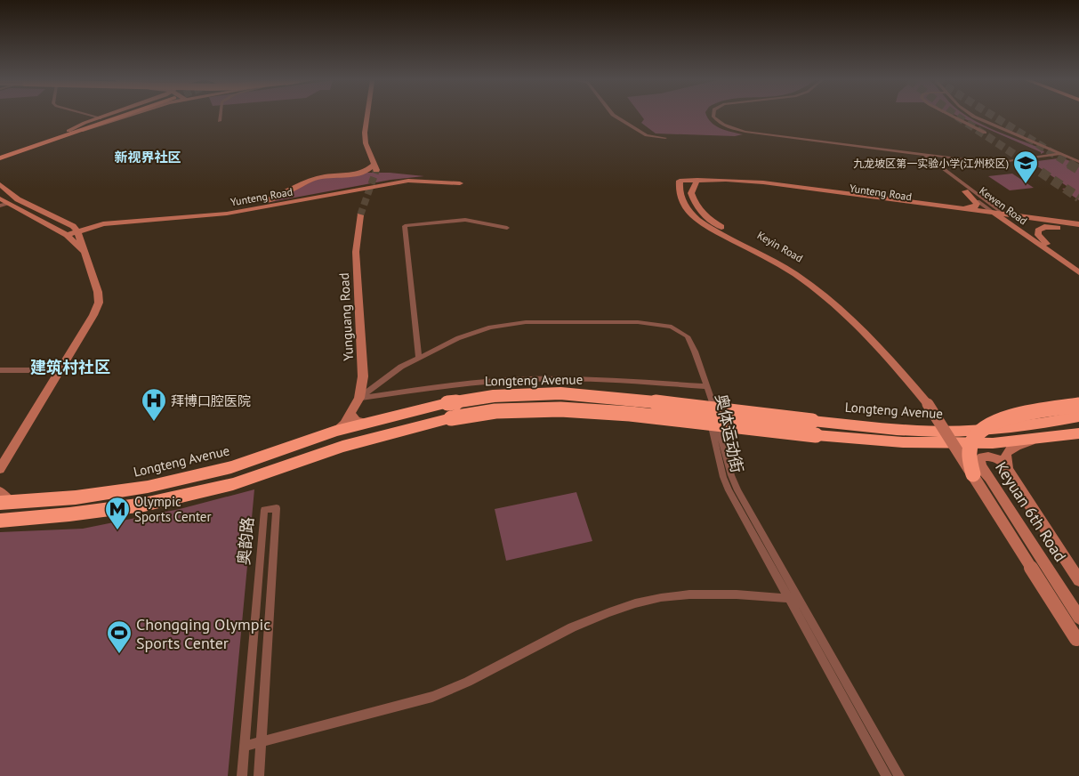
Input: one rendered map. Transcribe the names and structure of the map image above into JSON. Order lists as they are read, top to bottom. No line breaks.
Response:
{"streets":{"highway":["Longteng Avenue"],"street":["Yunteng Road","Kewen Road","Keyin Road","Yunguang Road","奥体运动街","Keyuan 6th Road","奥韵路"]},"crossings":[["Yunteng Road","Kewen Road"],["Yunteng Road","Keyin Road"],["Keyin Road","Keyuan 6th Road"],["Yunguang Road","Longteng Avenue"],["Longteng Avenue","Keyuan 6th Road"]],"districts":["新视界社区","建筑村社区"],"places":{"school or university":["九龙坡区第一实验小学(江州校区)"],"hospital":["拜博口腔医院"],"metro station":["Olympic Sports Center"],"sports":["Chongqing Olympic Sports Center"]}}
